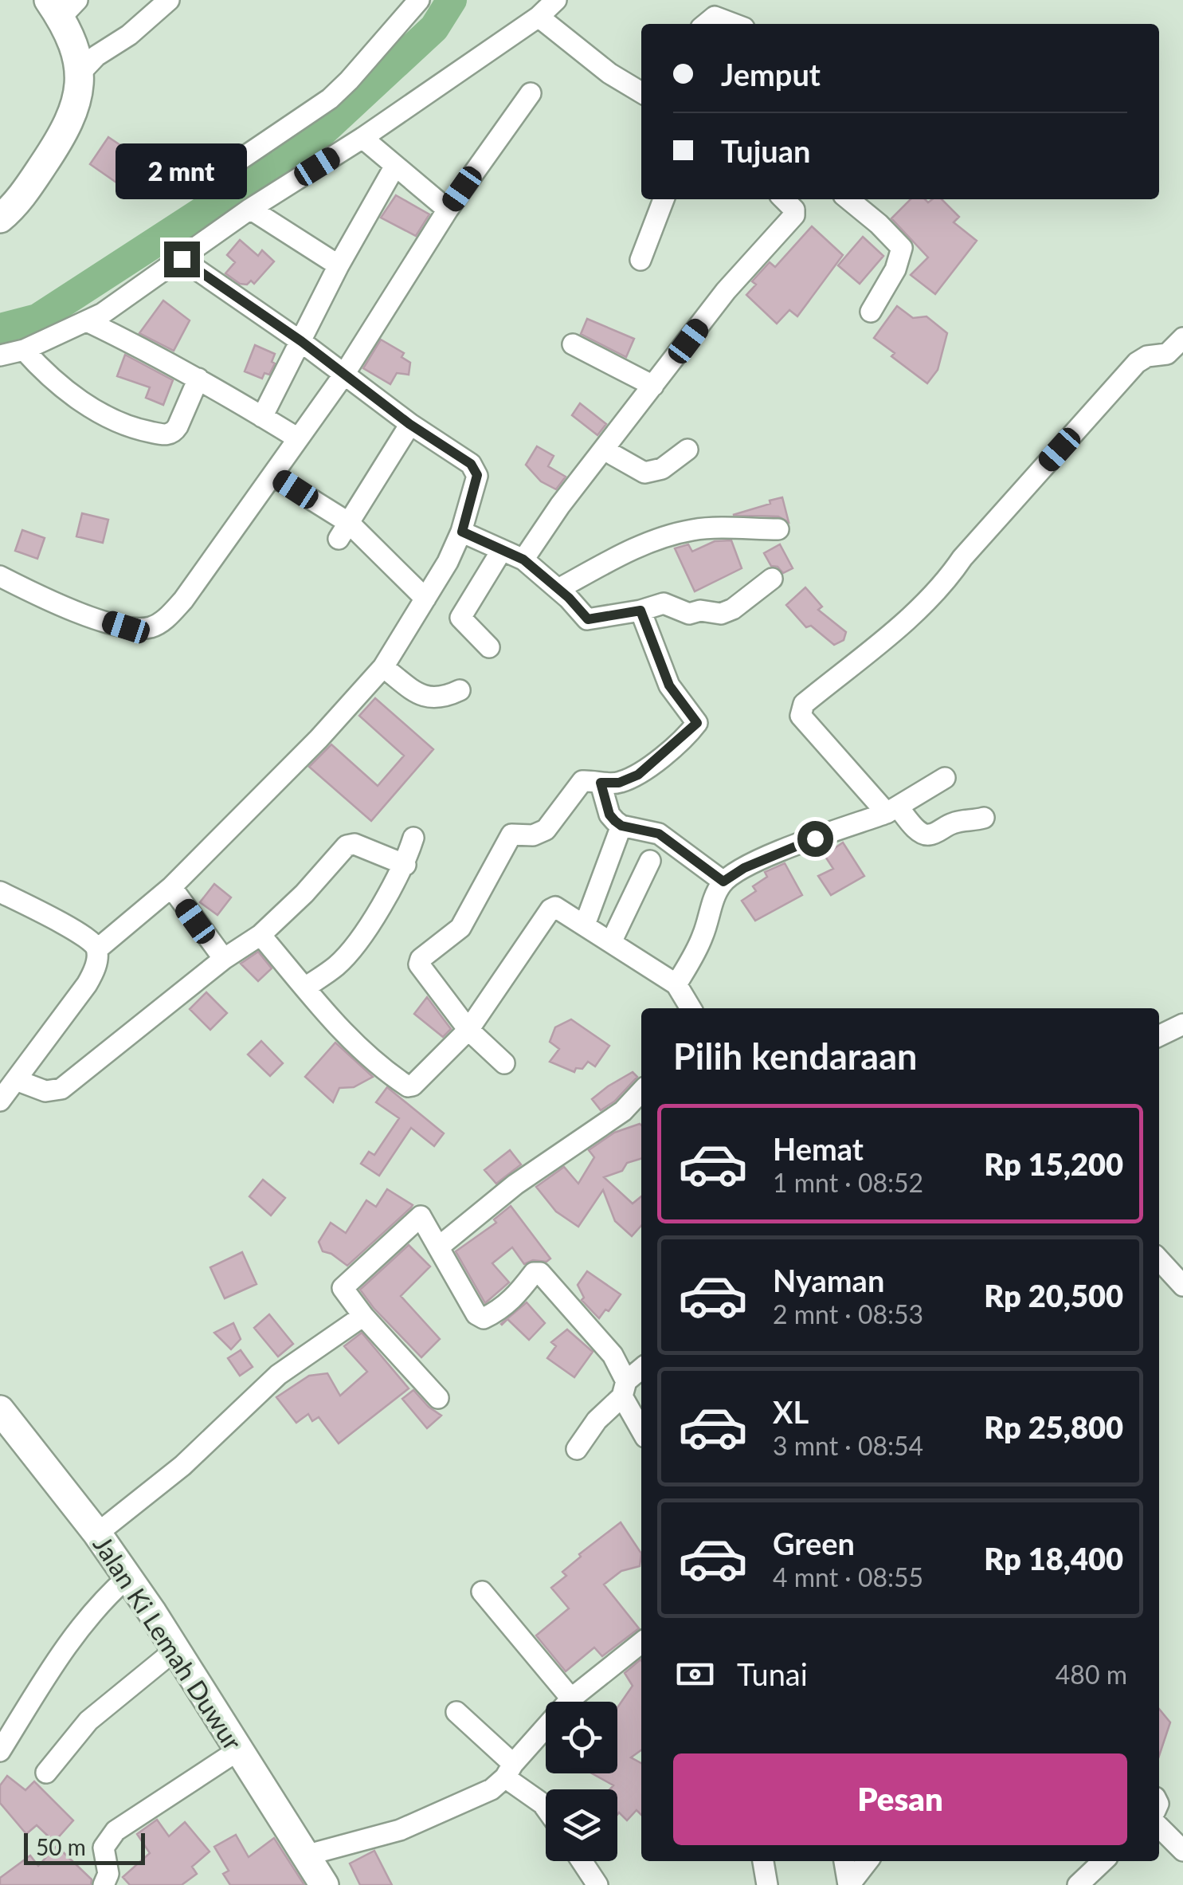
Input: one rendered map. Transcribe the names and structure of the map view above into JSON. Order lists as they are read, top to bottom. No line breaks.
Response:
{"streets":{"main road":["Jalan Ki Lemah Duwur"]},"scale_bar":"50 m","page":{"banner":["Jemput","Tujuan"],"bubble":"2 mnt","heading":"Pilih kendaraan","list":[{"name":"Hemat","note":"1 mnt · 08:52","value":"Rp 15,200"},{"name":"Nyaman","note":"2 mnt · 08:53","value":"Rp 20,500"},{"name":"XL","note":"3 mnt · 08:54","value":"Rp 25,800"},{"name":"Green","note":"4 mnt · 08:55","value":"Rp 18,400"}],"pay":["Tunai","480 m"],"buttons":"Pesan","scale":"50 m"}}
